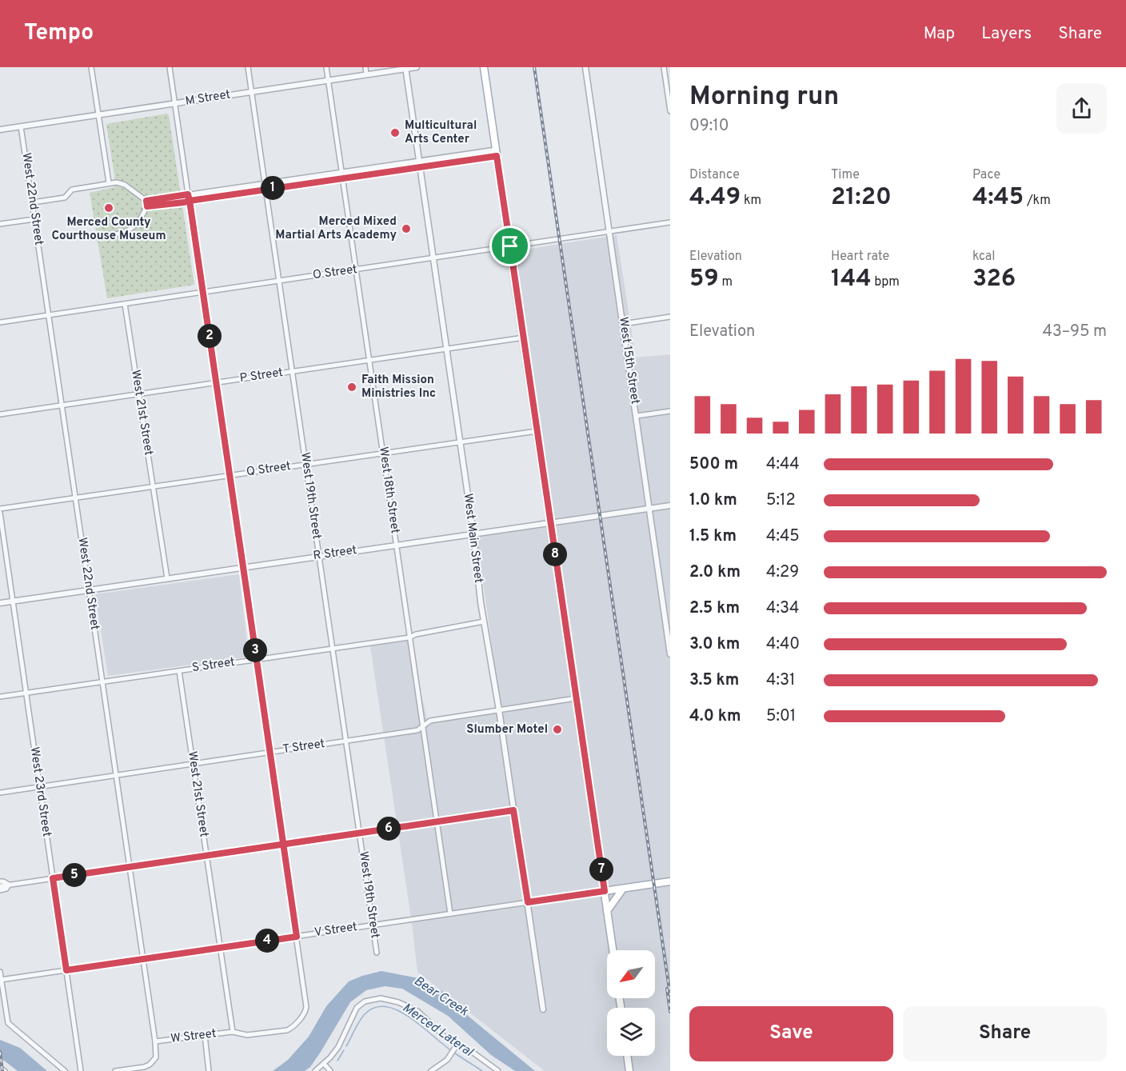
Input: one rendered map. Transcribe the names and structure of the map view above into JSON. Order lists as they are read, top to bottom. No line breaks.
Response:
{"streets":{"main road":["V Street"],"street":["M Street","West 22nd Street","O Street","West 15th Street","P Street","West 21st Street","Q Street","West 18th Street","West 19th Street","West Main Street","R Street","S Street","T Street","West 23rd Street","W Street"]},"crossings":[["M Street","West 22nd Street"],["M Street","West 18th Street"],["M Street","West 19th Street"],["M Street","West Main Street"],["West 22nd Street","O Street"],["West 22nd Street","P Street"],["West 22nd Street","Q Street"],["West 22nd Street","R Street"],["West 22nd Street","S Street"],["West 22nd Street","T Street"],["West 22nd Street","V Street"],["West 22nd Street","W Street"],["O Street","West 15th Street"],["O Street","West 21st Street"],["O Street","West 18th Street"],["O Street","West 19th Street"],["O Street","West Main Street"],["West 15th Street","R Street"],["P Street","West 21st Street"],["P Street","West 18th Street"],["P Street","West 19th Street"],["P Street","West Main Street"],["West 21st Street","Q Street"],["West 21st Street","R Street"],["West 21st Street","S Street"],["West 21st Street","T Street"],["West 21st Street","V Street"],["West 21st Street","W Street"],["Q Street","West 18th Street"],["Q Street","West 19th Street"],["Q Street","West Main Street"],["West 18th Street","R Street"],["West 18th Street","S Street"],["West 18th Street","T Street"],["West 18th Street","V Street"],["West 19th Street","R Street"],["West 19th Street","S Street"],["West 19th Street","T Street"],["West 19th Street","V Street"],["West Main Street","R Street"],["West Main Street","S Street"],["West Main Street","T Street"],["West Main Street","V Street"],["R Street","West 23rd Street"],["S Street","West 23rd Street"],["T Street","West 23rd Street"],["West 23rd Street","V Street"],["V Street","W Street"]],"water":["Bear Creek","Merced Lateral"],"places":["Multicultural Arts Center","Merced County Courthouse Museum","Merced Mixed Martial Arts Academy","Faith Mission Ministries Inc","Slumber Motel"],"north":"bottom left","page":{"header":"Tempo","nav":["Map","Layers","Share"],"heading":["Morning run","09:10"],"stats":[["Distance","4.49 km"],["Time","21:20"],["Pace","4:45 /km"],["Elevation","59 m"],["Heart rate","144 bpm"],["kcal","326"]],"pins":["1","2","8","3","6","7","5","4"],"chart":["Elevation","43–95 m"],"list":[{"name":"500 m","note":"4:44"},{"name":"1.0 km","note":"5:12"},{"name":"1.5 km","note":"4:45"},{"name":"2.0 km","note":"4:29"},{"name":"2.5 km","note":"4:34"},{"name":"3.0 km","note":"4:40"},{"name":"3.5 km","note":"4:31"},{"name":"4.0 km","note":"5:01"}],"buttons":["Save","Share"]}}
